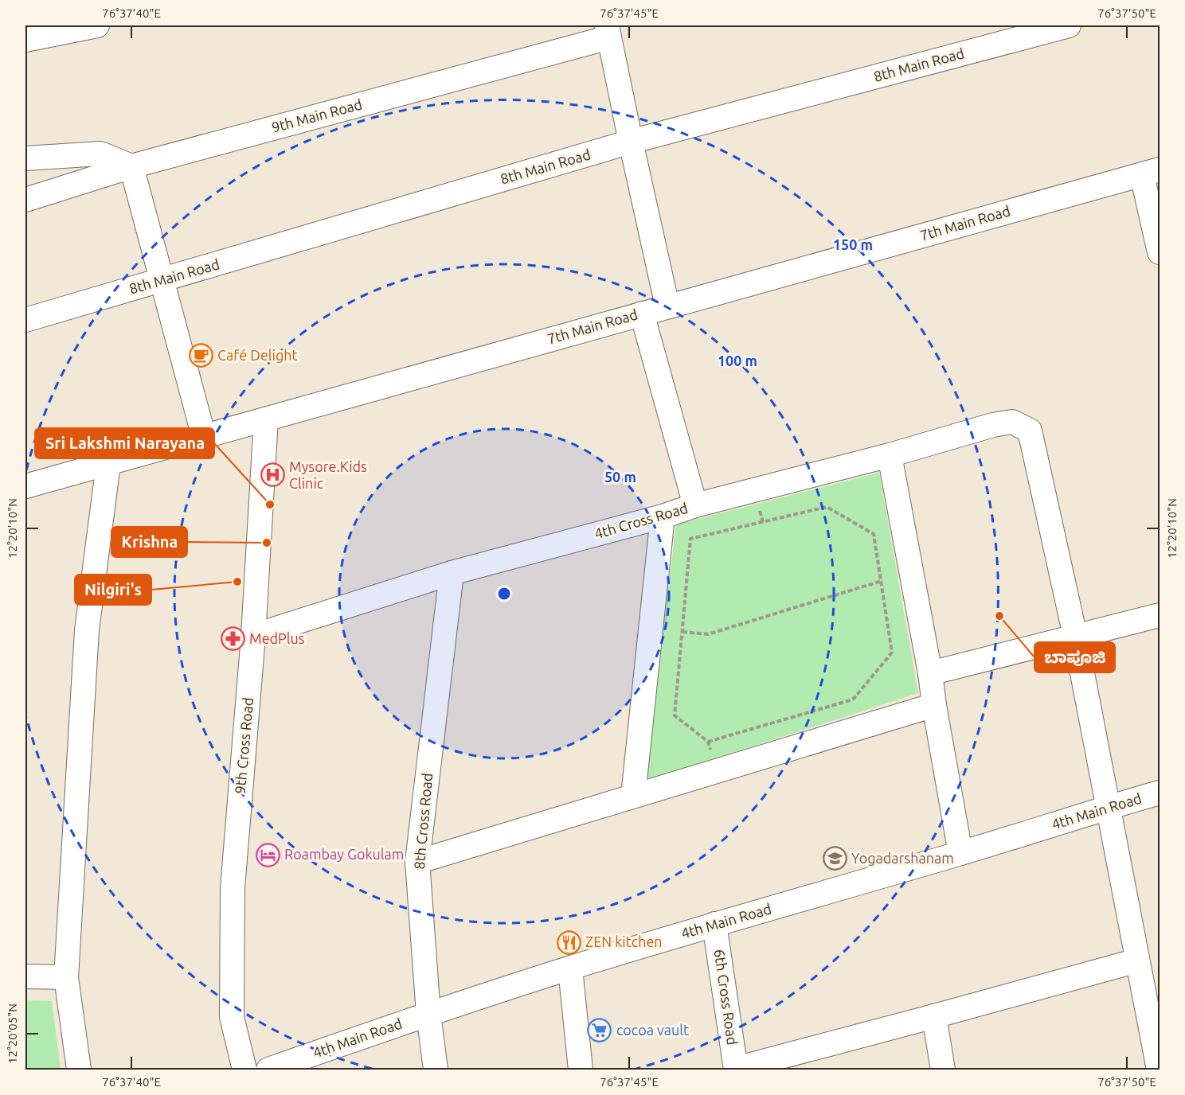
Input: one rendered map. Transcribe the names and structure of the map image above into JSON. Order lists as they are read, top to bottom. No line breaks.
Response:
{"streets":{"street":["8th Main Road","9th Main Road","7th Main Road","4th Cross Road","9th Cross Road","4th Main Road","8th Cross Road","6th Cross Road"]},"crossings":[["7th Main Road","9th Cross Road"],["4th Cross Road","9th Cross Road"],["4th Cross Road","8th Cross Road"],["4th Main Road","8th Cross Road"],["4th Main Road","6th Cross Road"]],"places":{"cafe":["Café Delight"],"hospital":["Mysore.Kids Clinic"],"other":["Sri Lakshmi Narayana","Krishna","Nilgiri's","ಬಾಪೂಜಿ"],"pharmacy":["MedPlus"],"hotel":["Roambay Gokulam"],"school or university":["Yogadarshanam"],"restaurant":["ZEN kitchen"],"supermarket":["cocoa vault"]},"coordinates":["76°37'40\"E","76°37'45\"E","76°37'50\"E","12°20'10\"N","12°20'05\"N"],"rings":["150 m","100 m","50 m"]}
